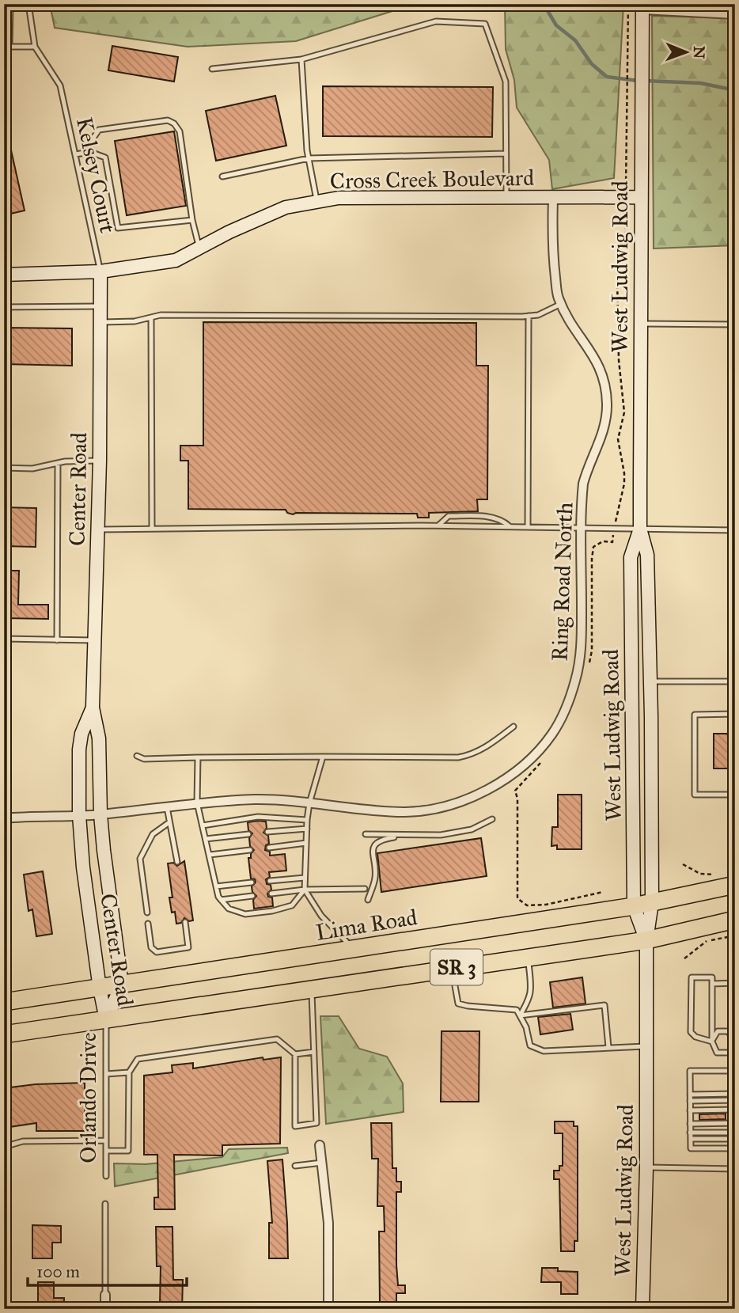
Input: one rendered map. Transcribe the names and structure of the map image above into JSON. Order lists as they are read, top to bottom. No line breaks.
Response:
{"streets":{"highway":["Lima Road","SR 3"],"street":["Cross Creek Boulevard","West Ludwig Road","Center Road","Ring Road North"],"lane":["Kelsey Court","Orlando Drive"]},"crossings":[["Kelsey Court","Cross Creek Boulevard"],["Kelsey Court","Center Road"],["Cross Creek Boulevard","West Ludwig Road"],["Cross Creek Boulevard","Center Road"],["Cross Creek Boulevard","Ring Road North"],["West Ludwig Road","Lima Road"],["West Ludwig Road","SR 3"],["Center Road","Ring Road North"],["Center Road","Lima Road"],["Center Road","SR 3"],["Center Road","Orlando Drive"],["SR 3","Orlando Drive"]],"scale_bar":"100 m","north":"right"}
